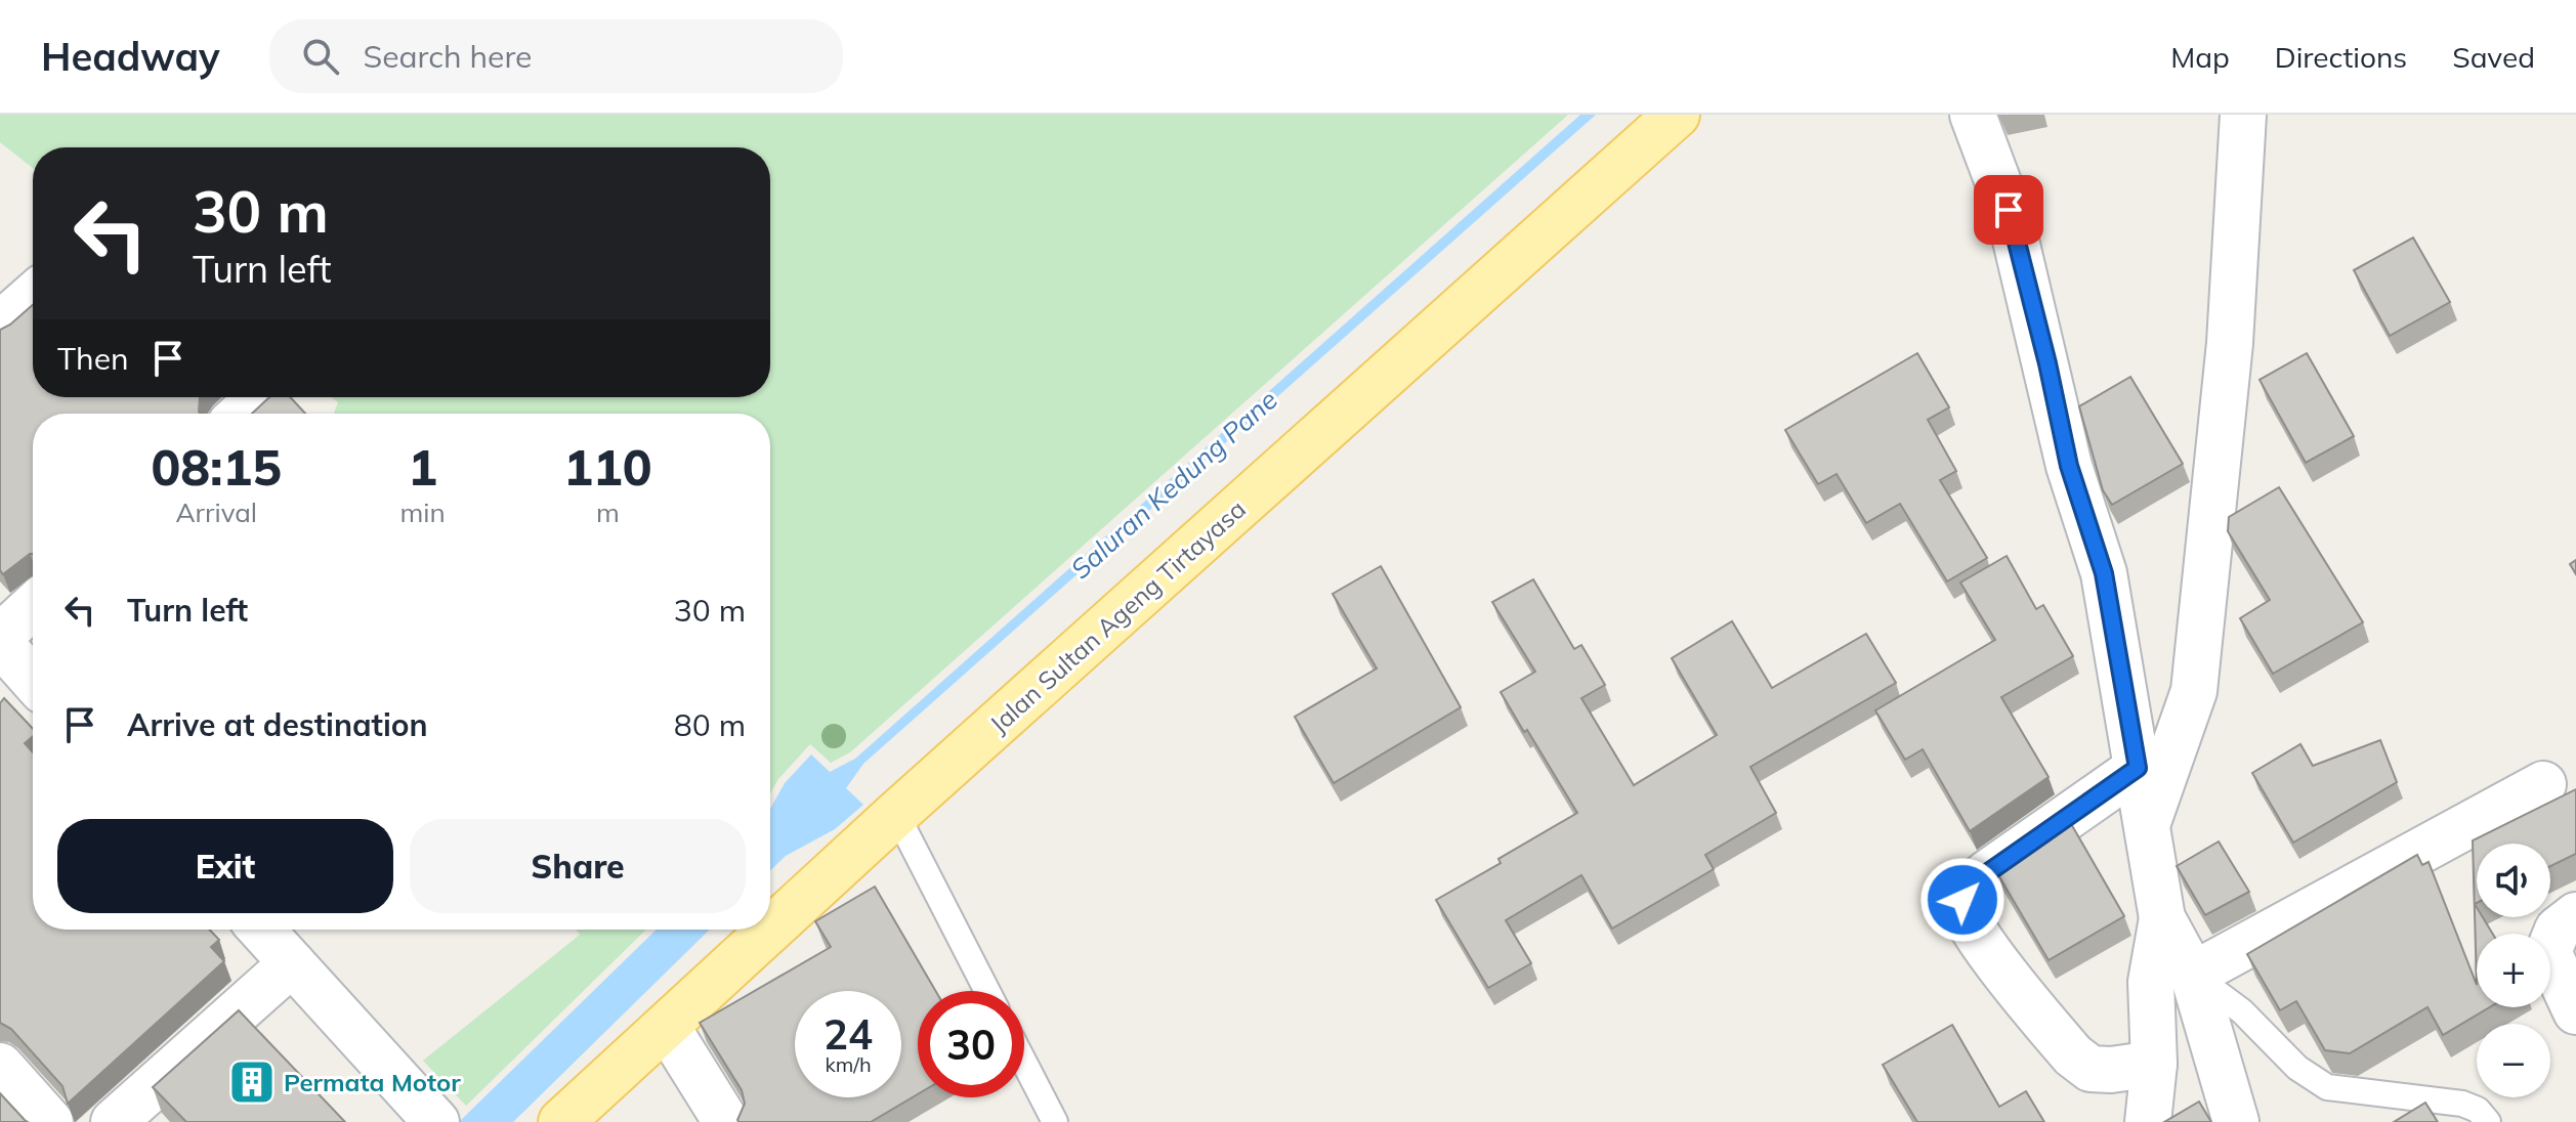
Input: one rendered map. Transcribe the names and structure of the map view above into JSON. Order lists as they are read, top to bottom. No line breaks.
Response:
{"streets":{"main road":["Jalan Sultan Ageng Tirtayasa"]},"water":["Saluran Kedung Pane"],"places":{"building":["Permata Motor"]},"page":{"header":"Headway","search":"Search here","nav":["Map","Directions","Saved"],"turn":["30 m","Turn left"],"then":"Then","eta":["08:15","Arrival","1","min","110","m"],"list":[{"name":"Turn left","value":"30 m"},{"name":"Arrive at destination","value":"80 m"}],"buttons":["Exit","Share"],"map_buttons":["+","−"],"speed":"24 km/h","limit":"30"}}
